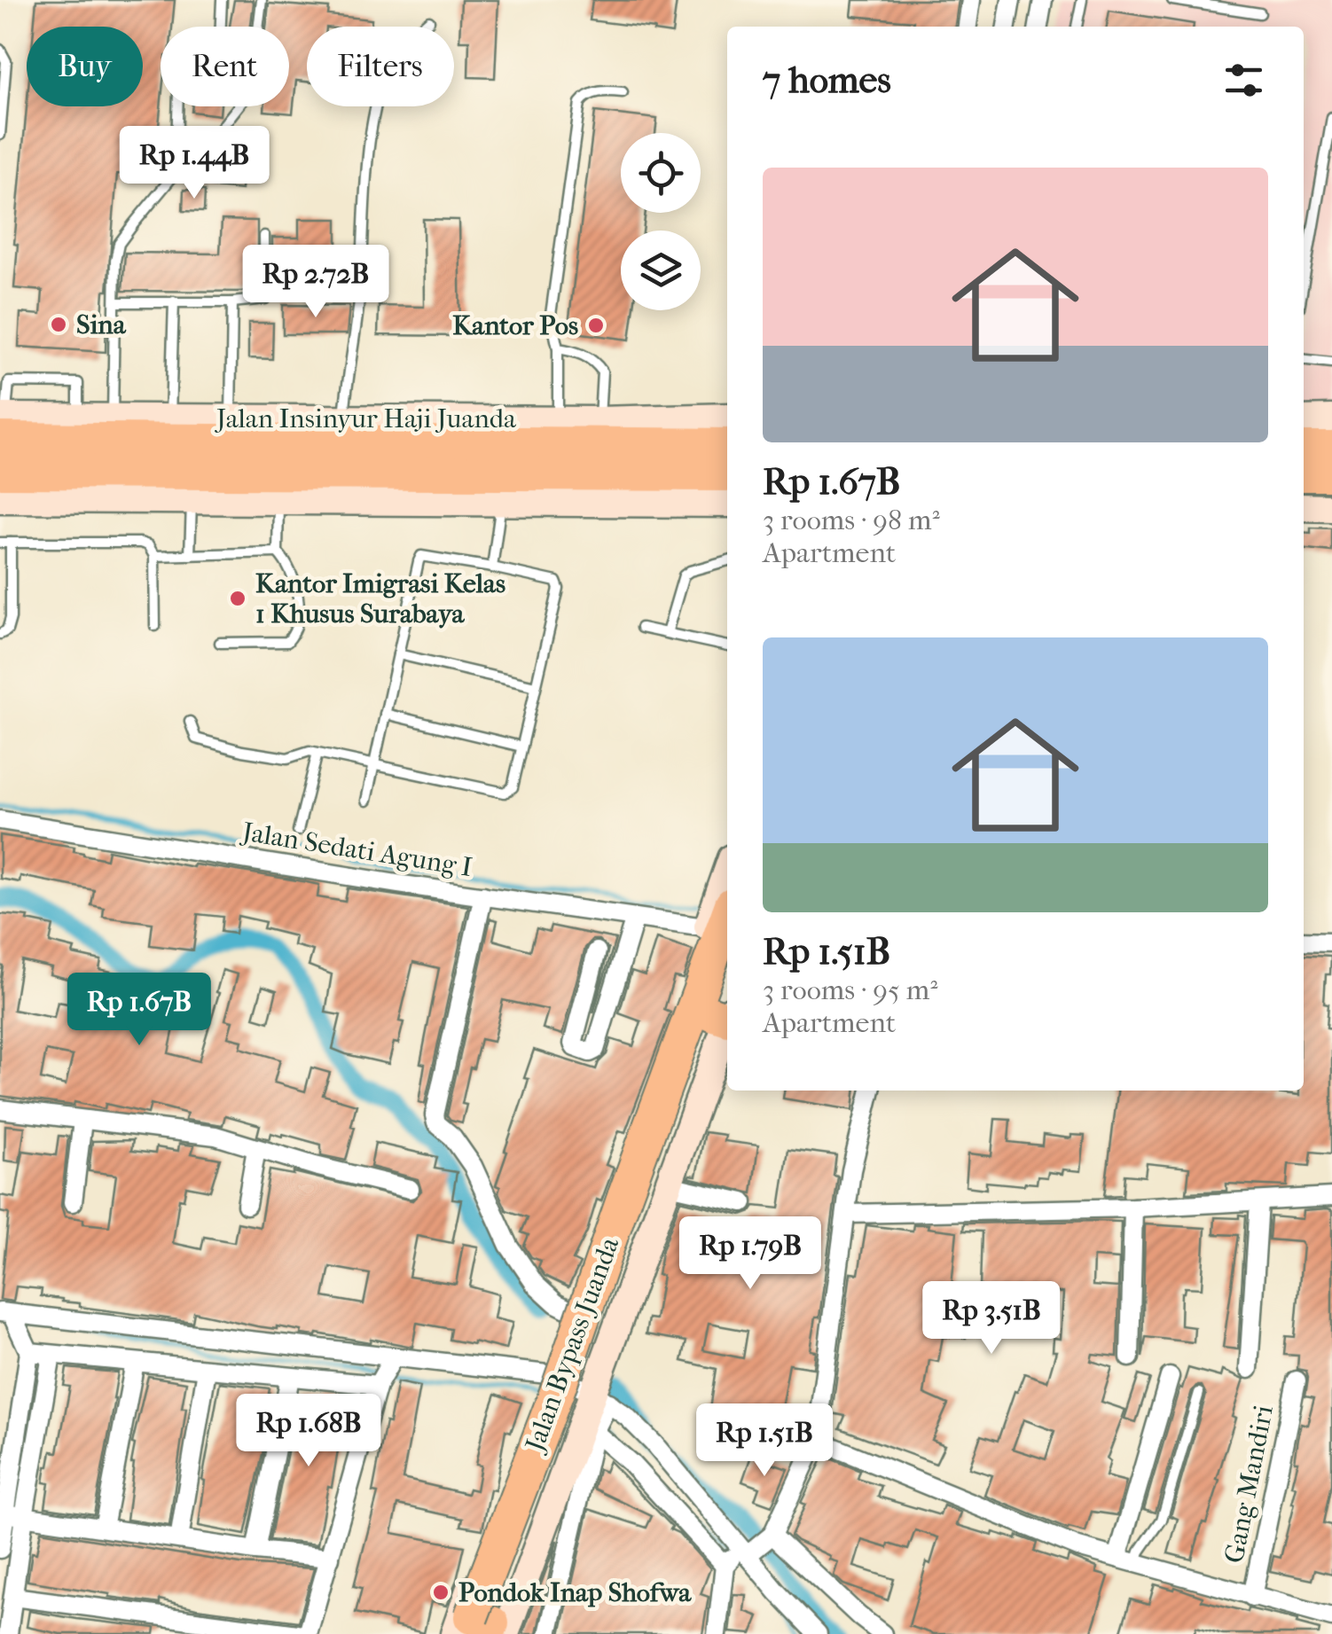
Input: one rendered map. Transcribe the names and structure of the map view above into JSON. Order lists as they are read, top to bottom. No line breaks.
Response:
{"streets":{"highway":["Jalan Insinyur Haji Juanda","Jalan Bypass Juanda"],"street":["Jalan Sedati Agung I","Gang Mandiri"]},"crossings":[["Jalan Sedati Agung I","Jalan Bypass Juanda"]],"places":["Sina","Kantor Pos","Kantor Imigrasi Kelas 1 Khusus Surabaya","Pondok Inap Shofwa"],"page":{"chip":["Buy","Rent","Filters"],"heading":"7 homes","price":["Rp 1.44B","Rp 2.72B","Rp 1.67B","Rp 1.79B","Rp 3.51B","Rp 1.68B","Rp 1.51B"],"list":[{"name":"Rp 1.67B","note":"3 rooms · 98 m² · Apartment"},{"name":"Rp 1.51B","note":"3 rooms · 95 m² · Apartment"}]}}
